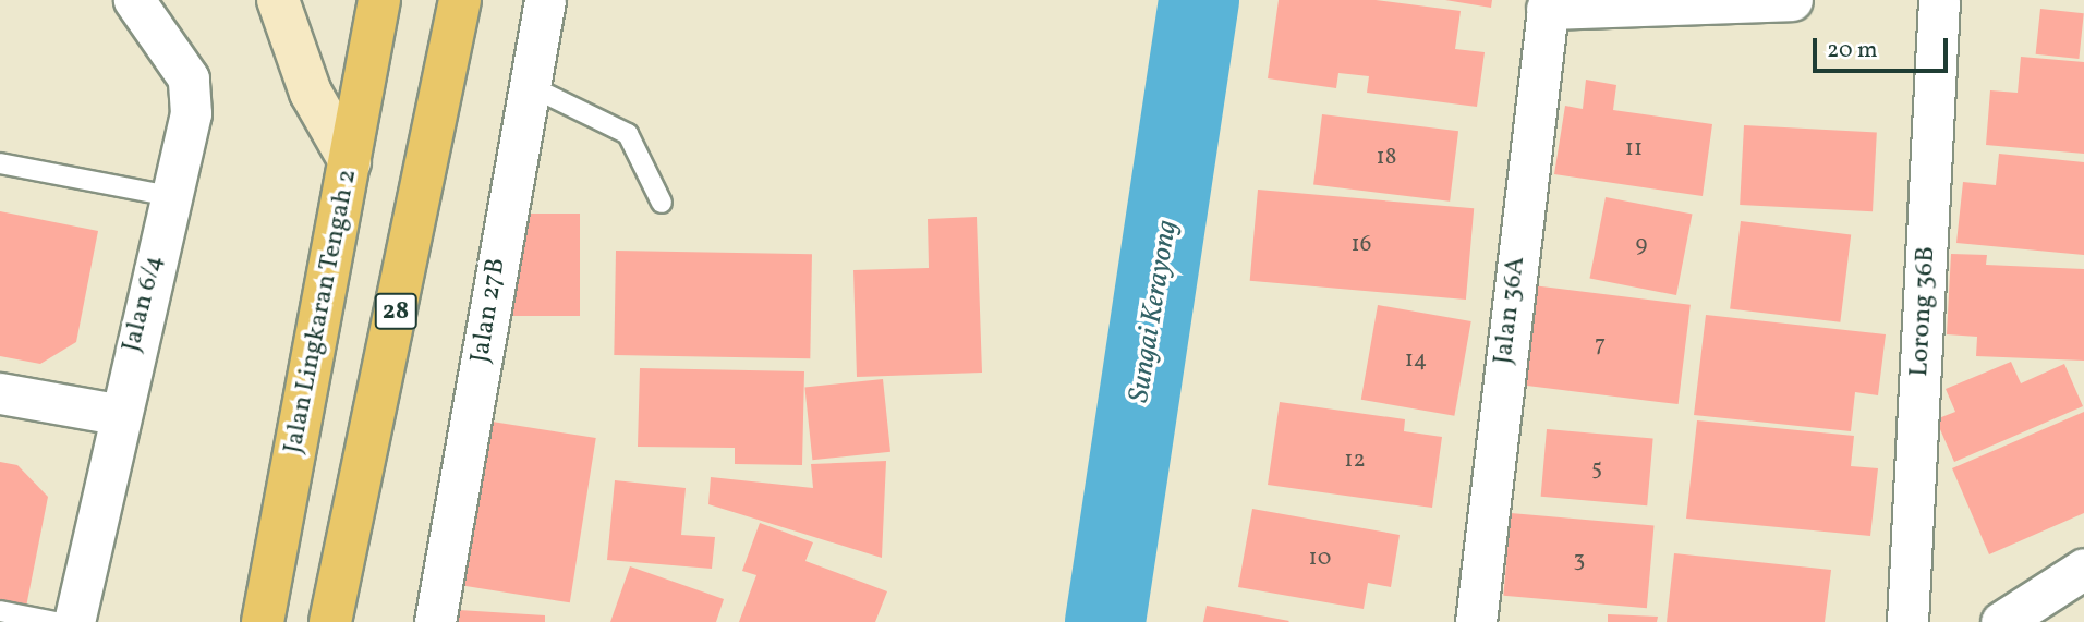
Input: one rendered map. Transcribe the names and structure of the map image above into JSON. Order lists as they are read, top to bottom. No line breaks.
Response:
{"streets":{"highway":["Jalan Lingkaran Tengah 2","28"],"street":["Jalan 6/4","Jalan 27B","Jalan 36A","Lorong 36B"]},"water":["Sungai Kerayong"],"house_numbers":["11","18","16","9","7","14","12","5","10","3"],"scale_bar":"20 m"}
